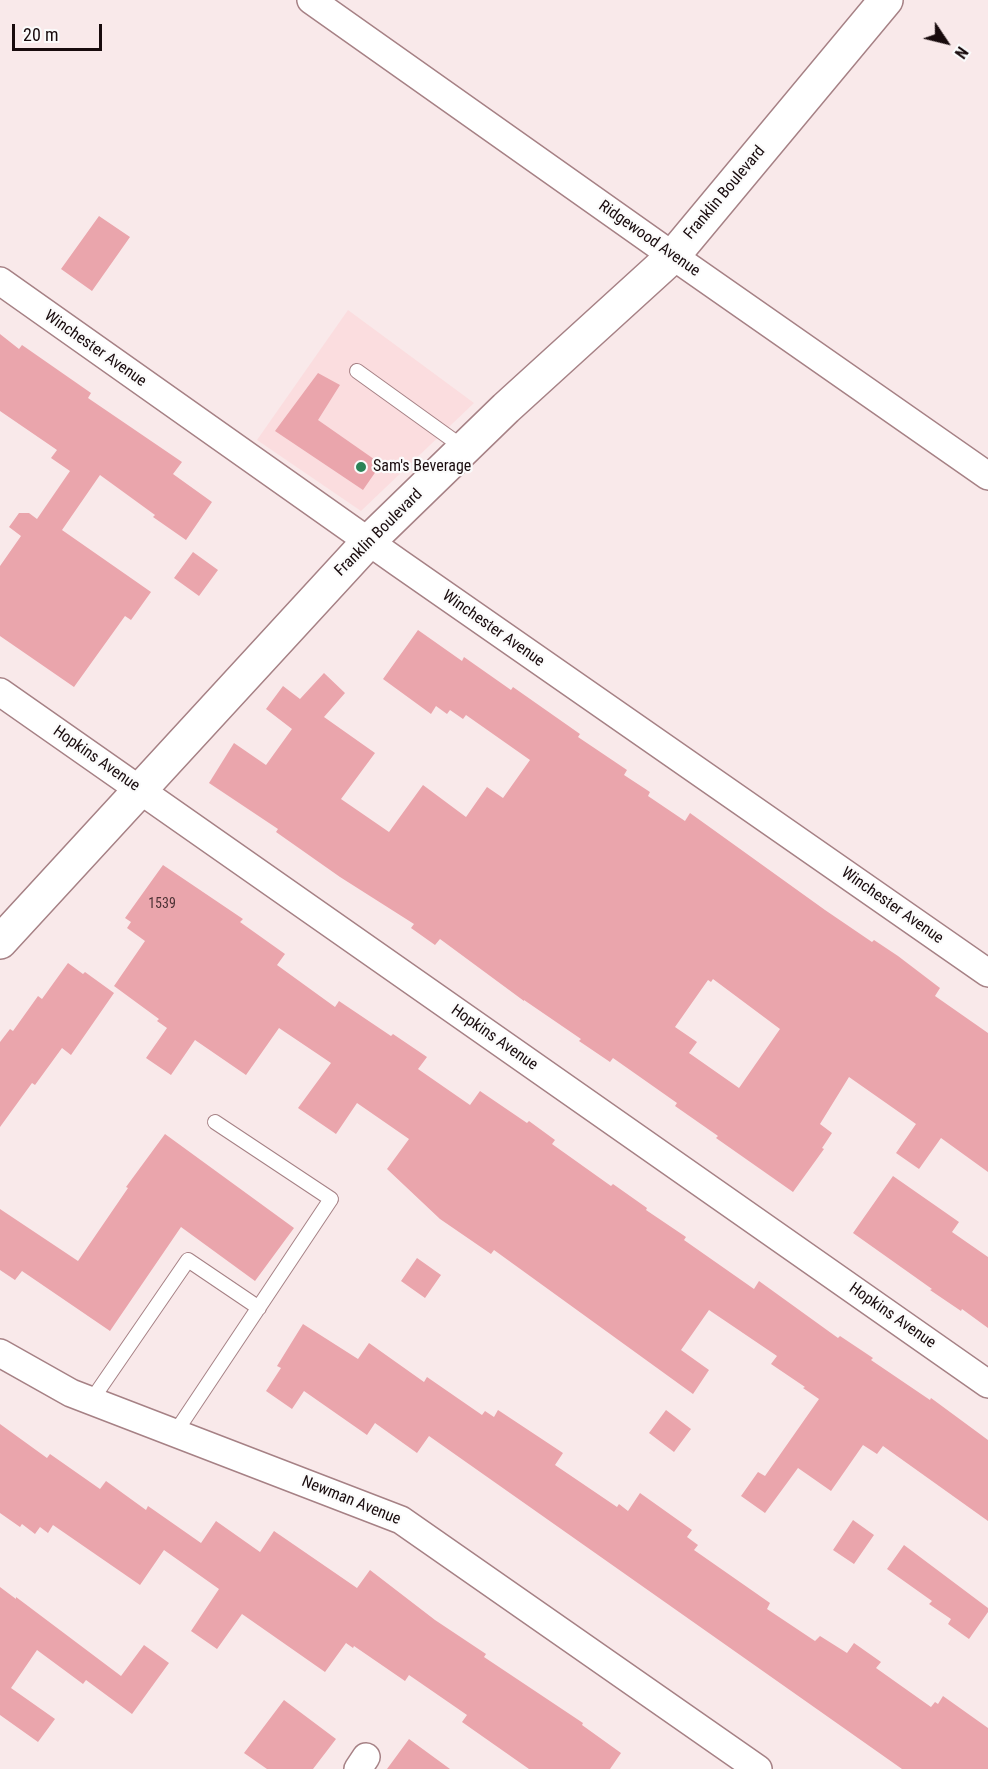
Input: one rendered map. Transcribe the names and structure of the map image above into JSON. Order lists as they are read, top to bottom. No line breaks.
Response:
{"streets":{"street":["Franklin Boulevard","Ridgewood Avenue","Winchester Avenue","Hopkins Avenue","Newman Avenue"]},"crossings":[["Franklin Boulevard","Ridgewood Avenue"],["Franklin Boulevard","Winchester Avenue"],["Franklin Boulevard","Hopkins Avenue"]],"places":["Sam's Beverage"],"house_numbers":["1539"],"scale_bar":"20 m","north":"bottom right"}
